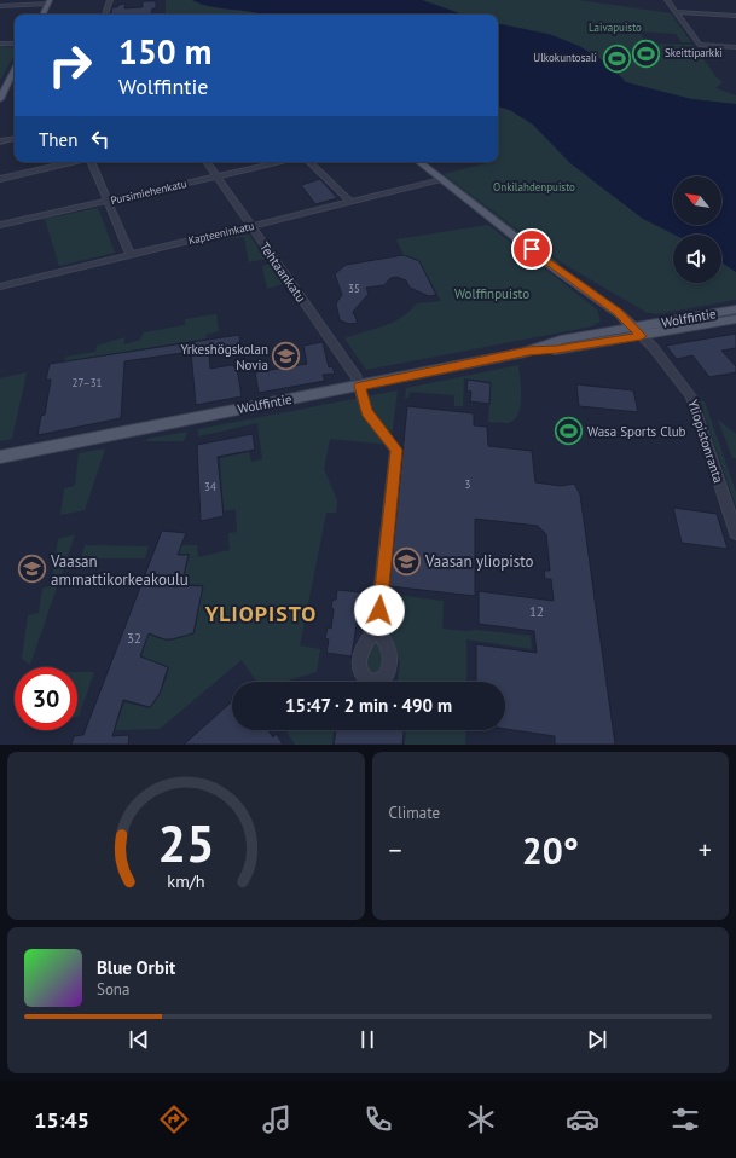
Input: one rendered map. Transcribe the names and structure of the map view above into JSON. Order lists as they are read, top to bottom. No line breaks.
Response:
{"streets":{"main road":["Wolffintie"],"street":["Pursimiehenkatu","Kapteeninkatu","Tehtaankatu","Yliopistonranta"]},"crossings":[["Pursimiehenkatu","Tehtaankatu"],["Kapteeninkatu","Tehtaankatu"],["Tehtaankatu","Wolffintie"],["Wolffintie","Yliopistonranta"]],"districts":["YLIOPISTO"],"parks":["Laivapuisto","Onkilahdenpuisto","Wolffinpuisto"],"places":{"sports":["Skeittiparkki","Ulkokuntosali","Wasa Sports Club"],"school or university":["Yrkeshögskolan Novia","Vaasan yliopisto","Vaasan ammattikorkeakoulu"]},"house_numbers":["35","27–31","3","34","12","32"],"north":"top left","page":{"turn":["150 m","Wolffintie"],"then":"Then","limit":"30","trip":"15:47 · 2 min · 490 m","tile":"Climate","heat":["−","20°","+"],"song":["Blue Orbit","Sona"],"tabs":"15:45","gauge":["25","km/h"]}}
